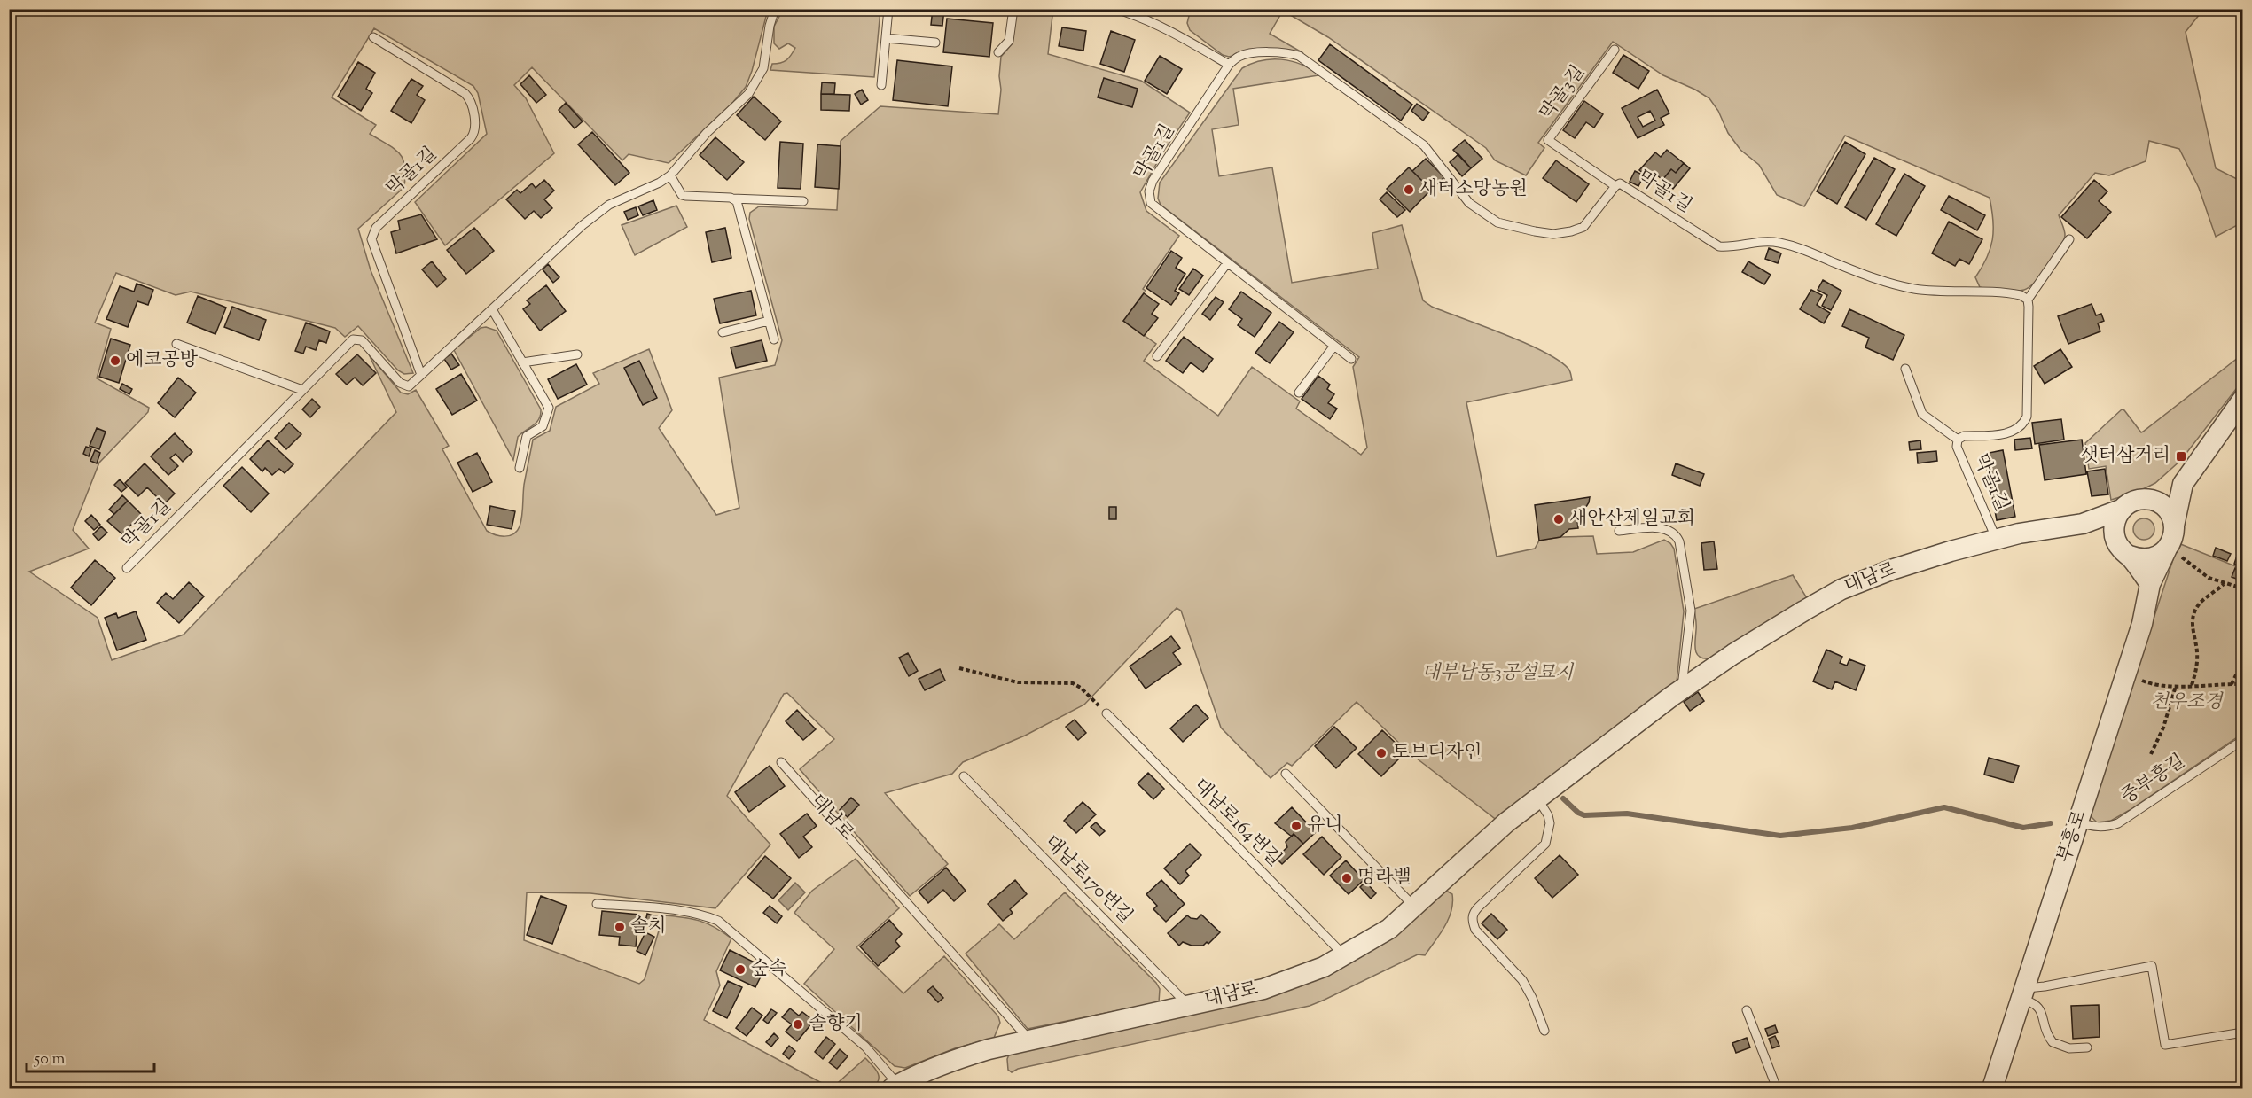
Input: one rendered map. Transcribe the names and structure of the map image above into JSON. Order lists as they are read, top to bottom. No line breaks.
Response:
{"streets":{"street":["대남로","부흥로"],"lane":["막골3길","막골1길","중부흥길","대남로164번길","대남로170번길"]},"crossings":[["막골3길","막골1길"],["막골1길","대남로"],["대남로","대남로164번길"],["대남로","부흥로"],["대남로","대남로170번길"],["중부흥길","부흥로"]],"parks":["대부남동3공설묘지","천우조경"],"places":{"other":["새터소망농원","에코공방","새안산제일교회","토브디자인","유니","멍라밸","솔치","숲속","솔향기"],"transit":["샛터삼거리"]},"scale_bar":"50 m"}
